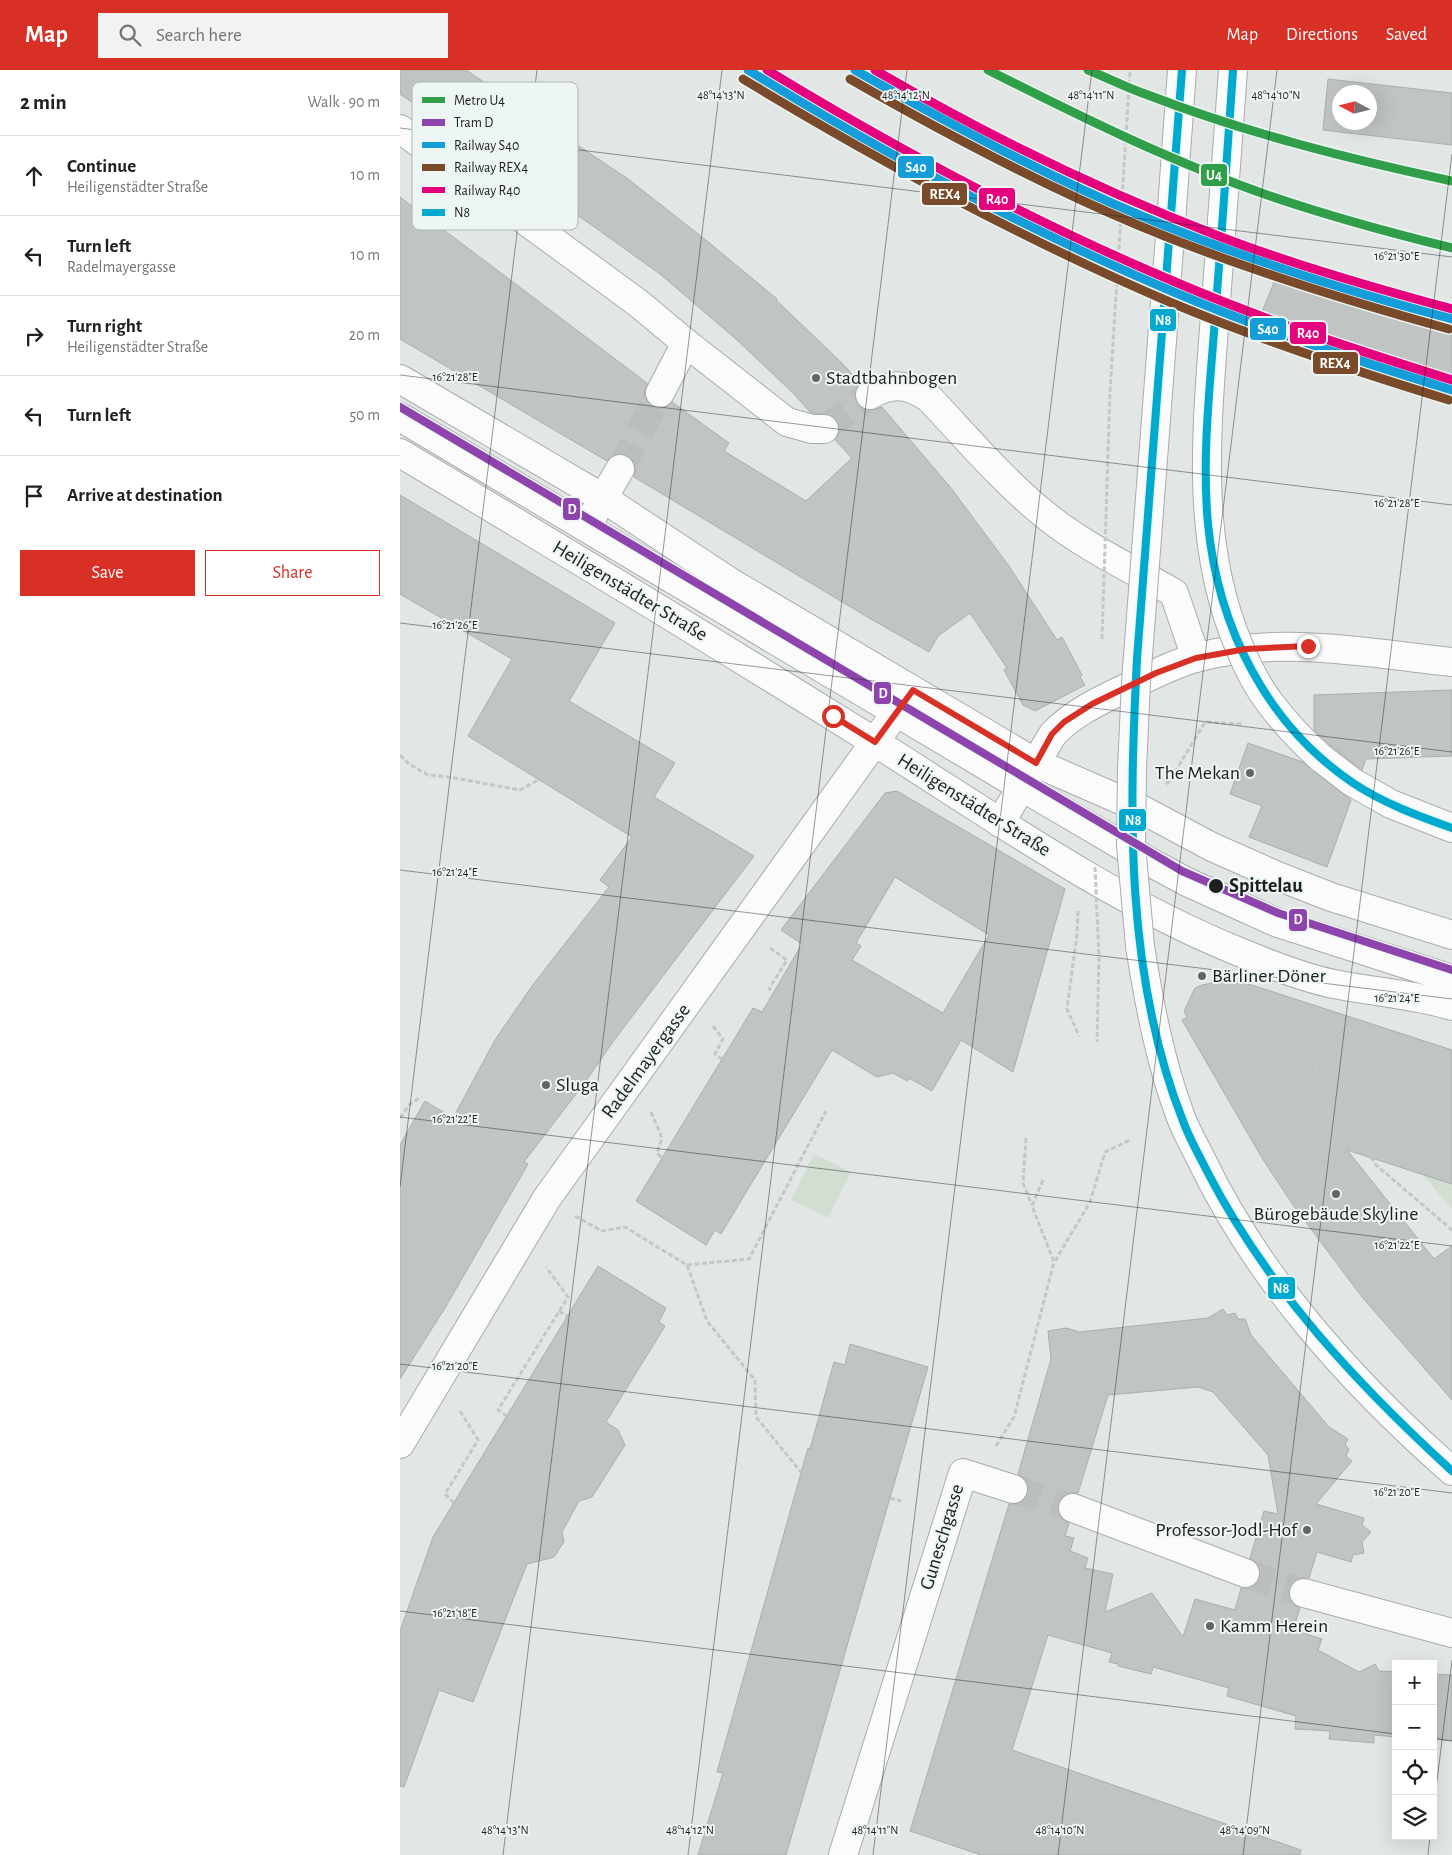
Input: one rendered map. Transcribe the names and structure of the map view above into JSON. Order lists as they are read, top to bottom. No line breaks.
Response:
{"streets":{"main road":["Heiligenstädter Straße","Radelmayergasse","Guneschgasse"]},"crossings":[["Heiligenstädter Straße","Radelmayergasse"]],"places":["Stadtbahnbogen","The Mekan","Spittelau","Bärliner Döner","Sluga","Bürogebäude Skyline","Professor-Jodl-Hof","Kamm Herein"],"lines":["metro line U4","rail line S40","rail line R40","transit line N8","rail line REX4","tram line D"],"legend":["Metro U4","Tram D","Railway S40","Railway REX4","Railway R40","N8"],"north":"left","page":{"header":"Map","search":"Search here","nav":["Map","Directions","Saved"],"heading":["2 min","Walk · 90 m"],"list":[["Continue","Heiligenstädter Straße","10 m"],["Turn left","Radelmayergasse","10 m"],["Turn right","Heiligenstädter Straße","20 m"],["Turn left","50 m"],"Arrive at destination"],"buttons":["Save","Share"],"map_buttons":["+","−"]},"coordinates":["48°14'13\"N","48°14'12\"N","48°14'11\"N","48°14'10\"N","16°21'30\"E","16°21'28\"E","16°21'26\"E","16°21'24\"E","16°21'22\"E","16°21'20\"E","16°21'18\"E","48°14'09\"N"]}
